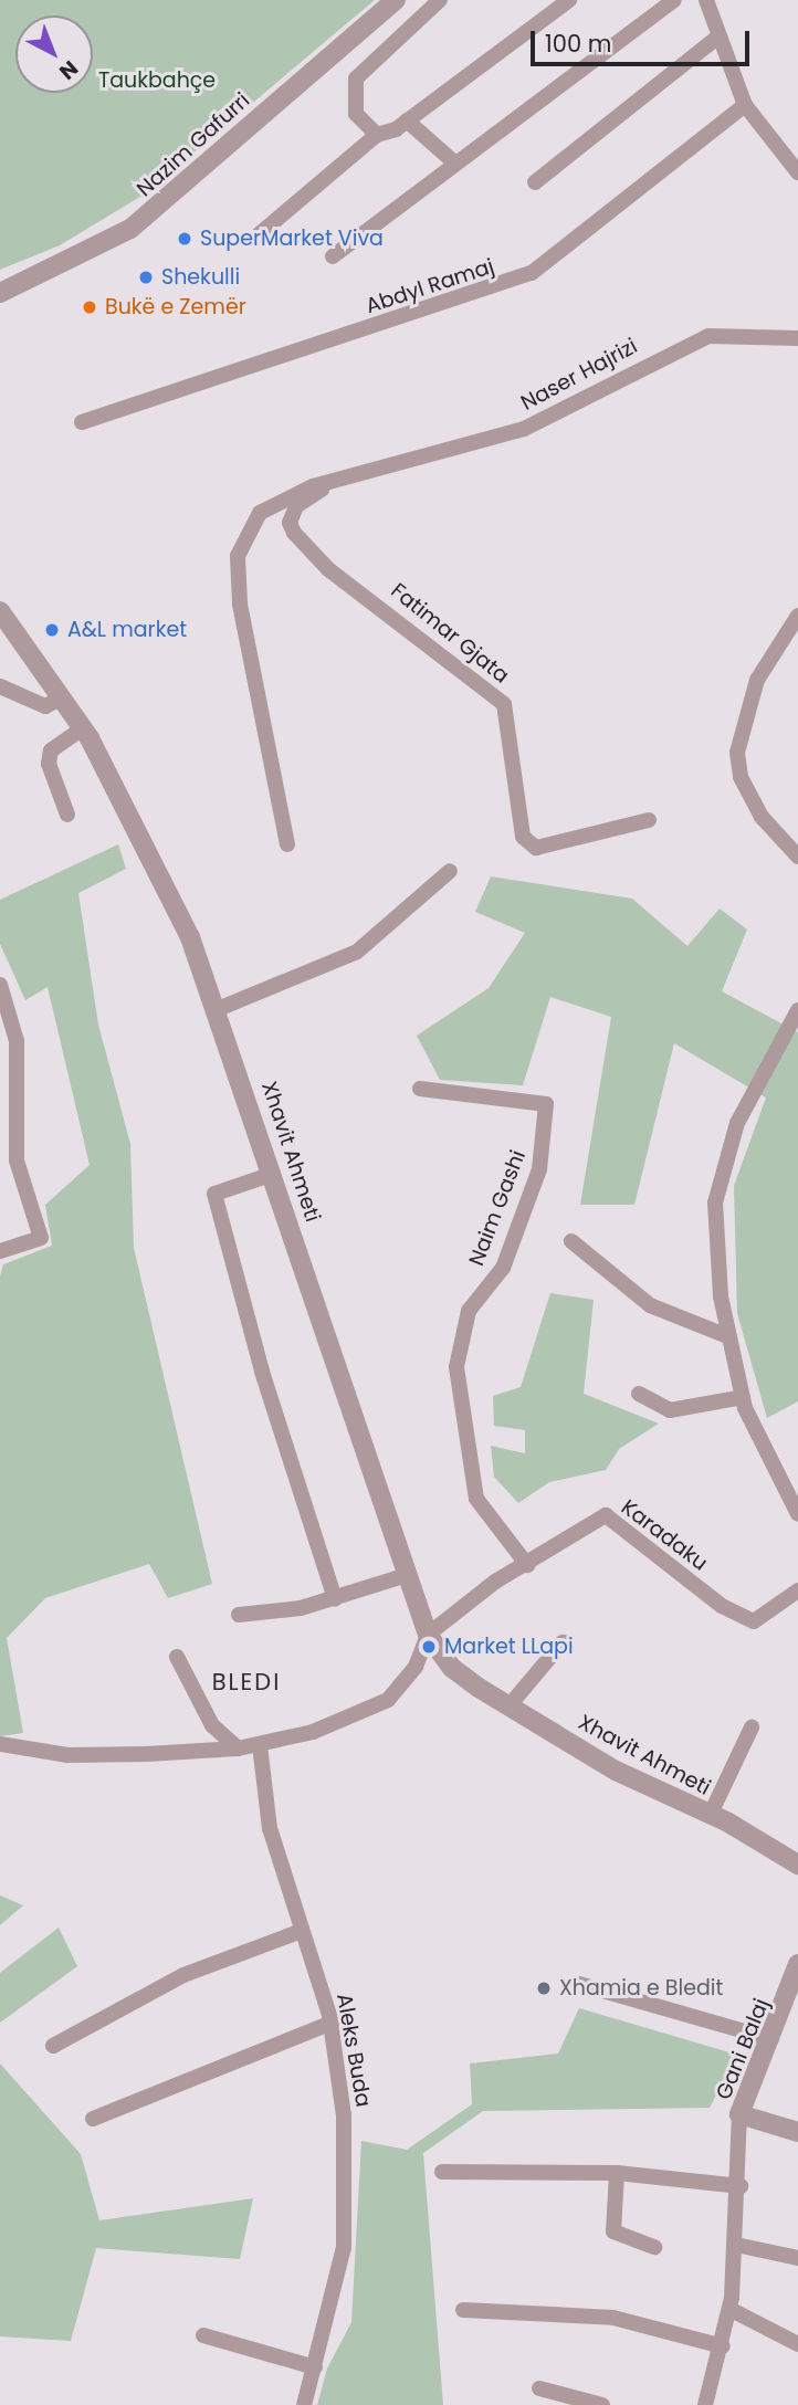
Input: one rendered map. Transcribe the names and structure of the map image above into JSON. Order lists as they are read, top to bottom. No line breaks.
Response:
{"streets":{"street":["Nazim Gafurri","Abdyl Ramaj","Naser Hajrizi","Fatimar Gjata","Xhavit Ahmeti","Naim Gashi","Karadaku","Gani Balaj","Aleks Buda"]},"crossings":[["Naser Hajrizi","Fatimar Gjata"],["Xhavit Ahmeti","Karadaku"],["Naim Gashi","Karadaku"]],"districts":["BLEDI"],"parks":["Taukbahçe"],"places":["SuperMarket Viva","Shekulli","Bukë e Zemër","A&L market","Market LLapi","Xhamia e Bledit"],"scale_bar":"100 m","north":"bottom right"}
